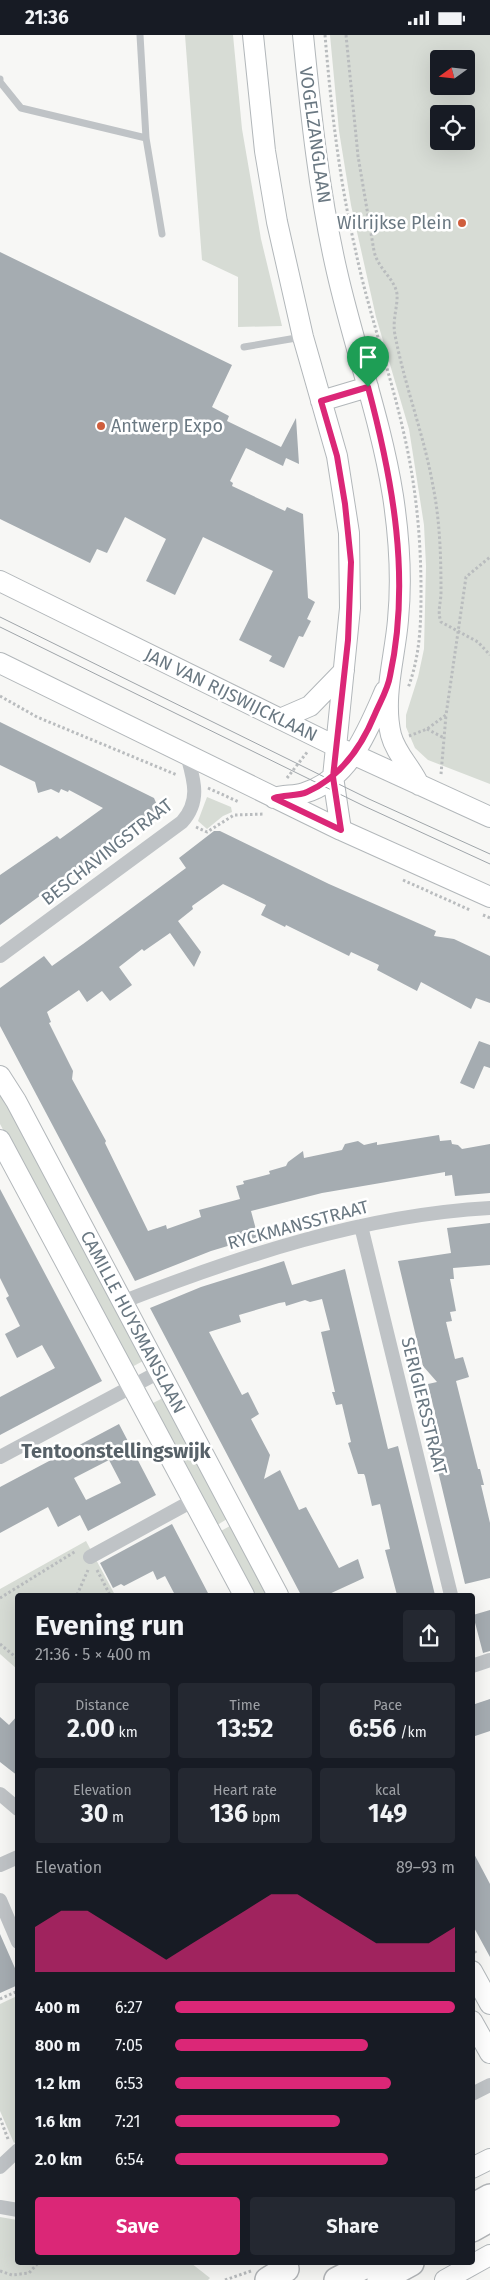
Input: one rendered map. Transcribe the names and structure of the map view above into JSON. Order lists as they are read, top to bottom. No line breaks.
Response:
{"streets":{"street":["VOGELZANGLAAN","JAN VAN RIJSWIJCKLAAN","BESCHAVINGSTRAAT","RYCKMANSSTRAAT","CAMILLE HUYSMANSLAAN","SERIGIERSSTRAAT"]},"crossings":[["VOGELZANGLAAN","JAN VAN RIJSWIJCKLAAN"],["RYCKMANSSTRAAT","CAMILLE HUYSMANSLAAN"],["RYCKMANSSTRAAT","SERIGIERSSTRAAT"]],"districts":["Tentoonstellingswijk"],"places":["Wilrijkse Plein","Antwerp Expo"],"north":"left","page":{"status":"21:36","heading":["Evening run","21:36 · 5 × 400 m"],"stats":[["Distance","2.00 km"],["Time","13:52"],["Pace","6:56 /km"],["Elevation","30 m"],["Heart rate","136 bpm"],["kcal","149"]],"chart":["Elevation","89–93 m"],"list":[{"name":"400 m","note":"6:27"},{"name":"800 m","note":"7:05"},{"name":"1.2 km","note":"6:53"},{"name":"1.6 km","note":"7:21"},{"name":"2.0 km","note":"6:54"}],"buttons":["Save","Share"]}}
